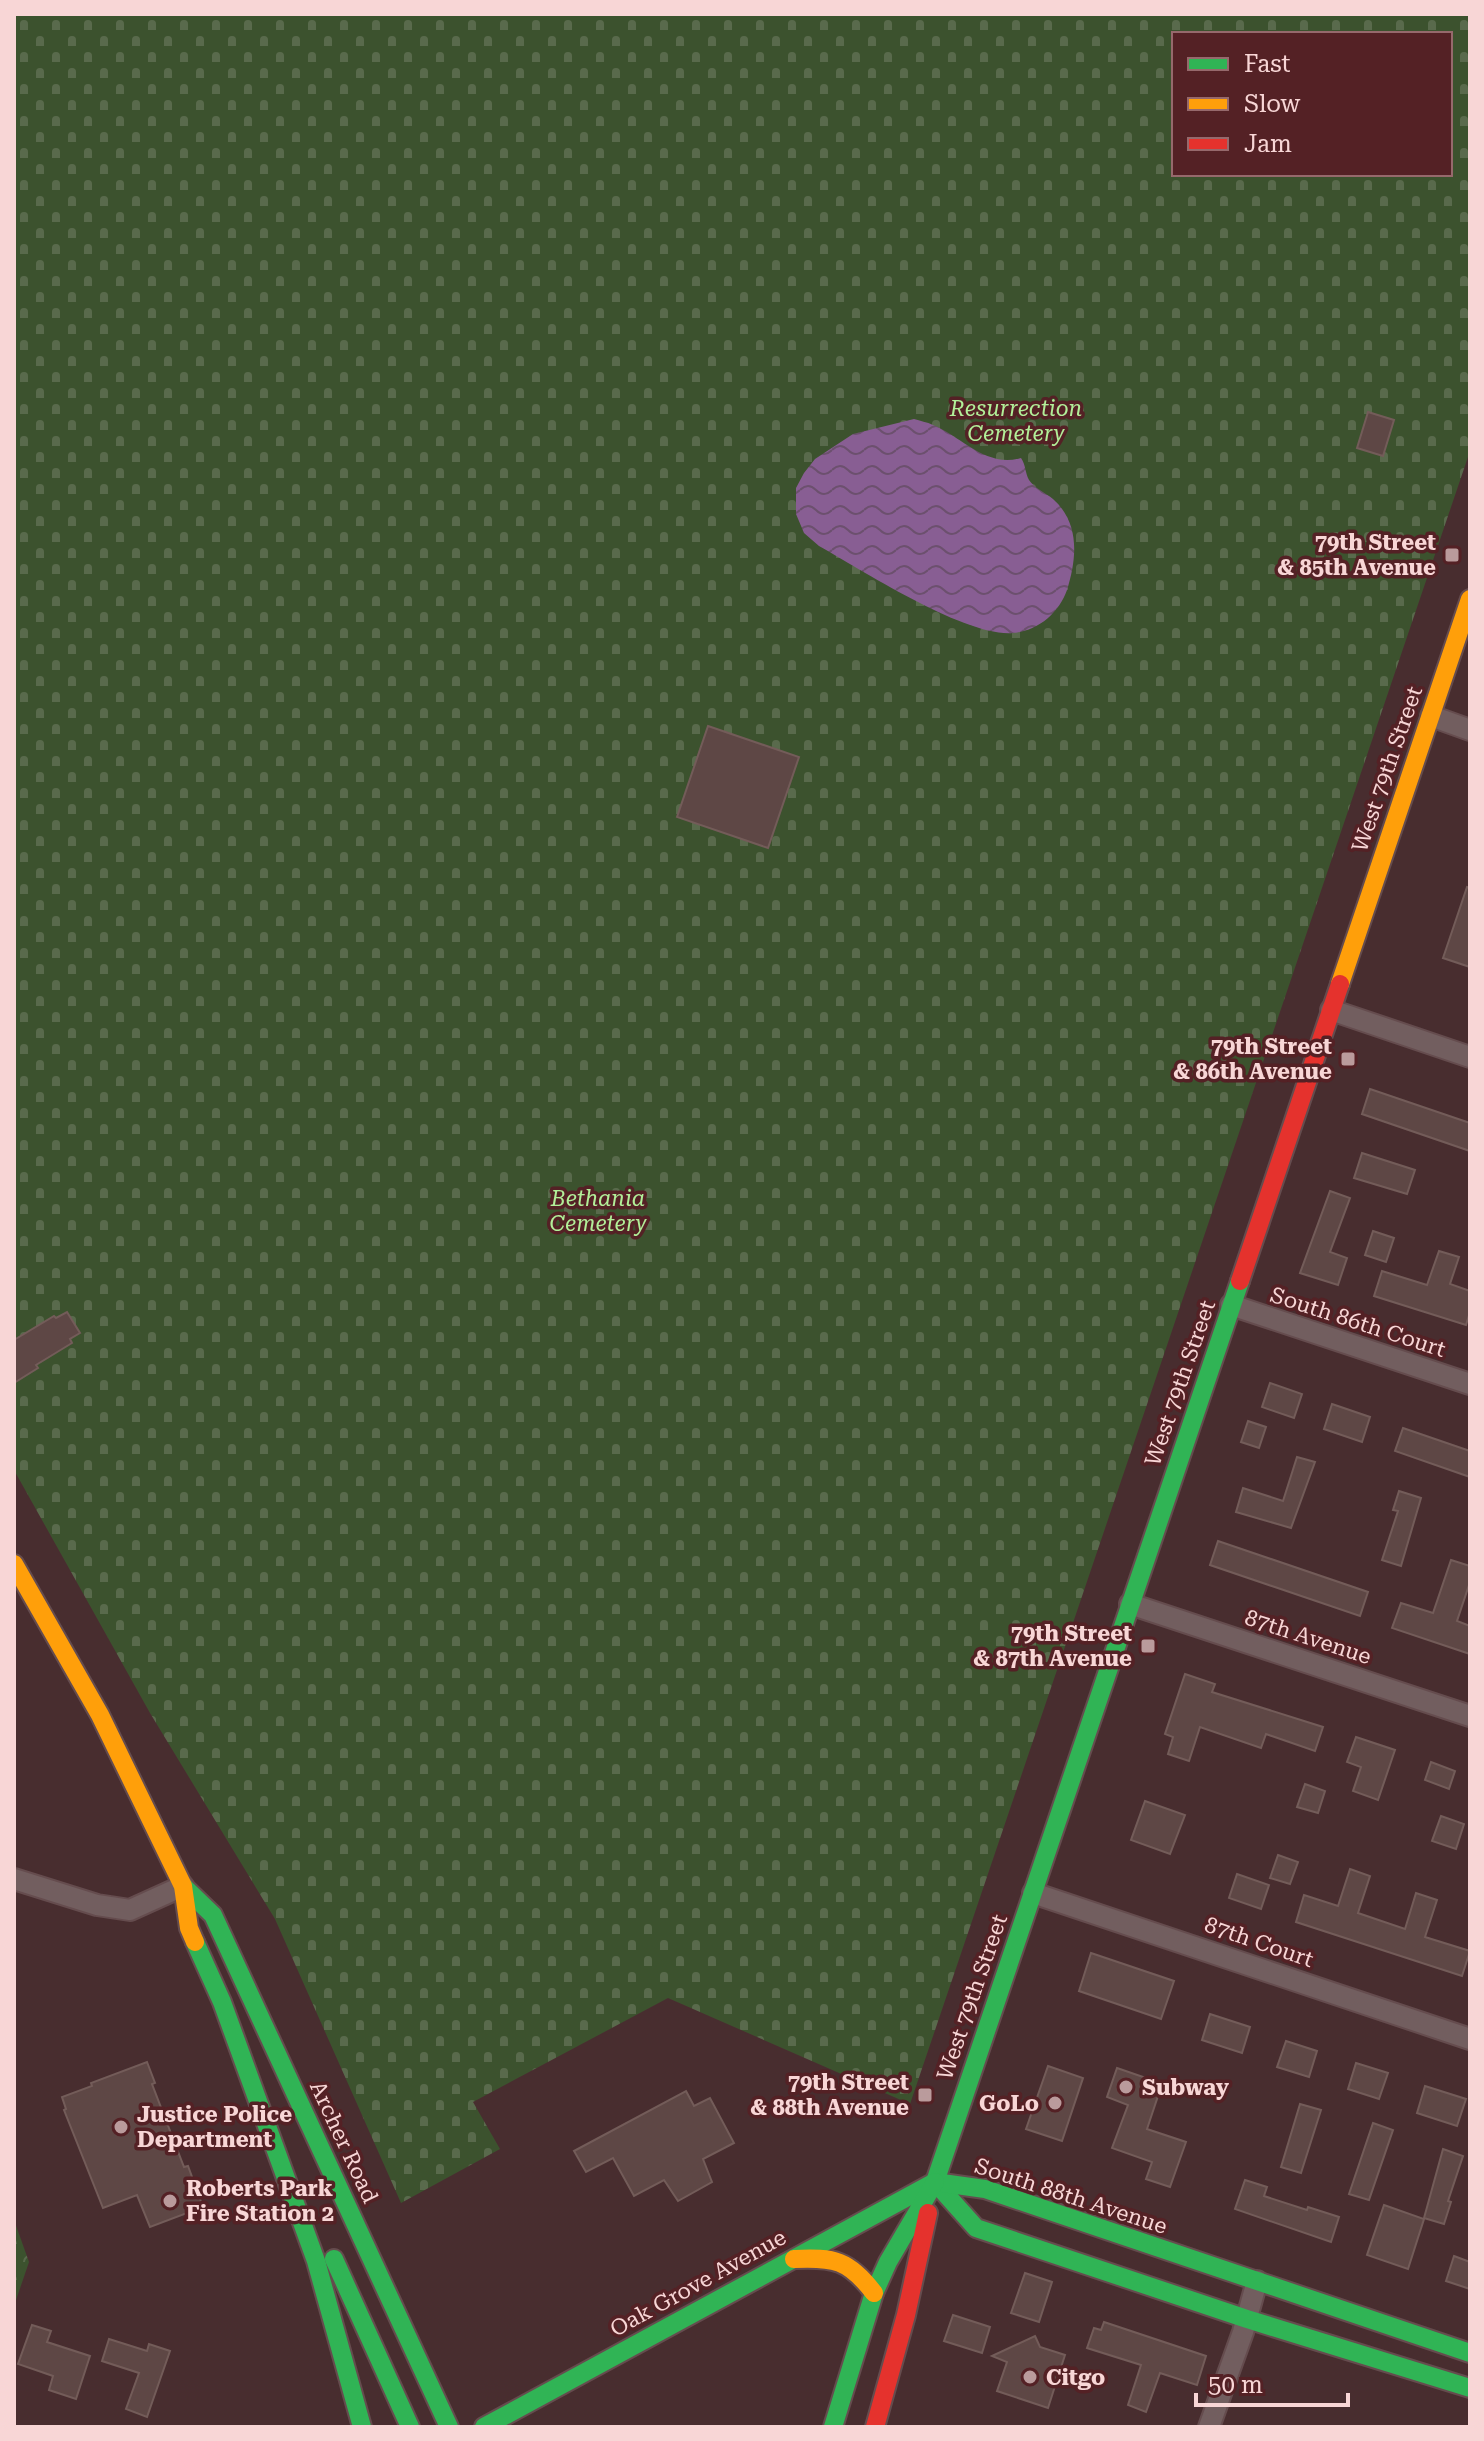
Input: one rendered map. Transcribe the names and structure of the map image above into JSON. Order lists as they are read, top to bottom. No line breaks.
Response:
{"streets":{"main road":["West 79th Street","Archer Road","South 88th Avenue","Oak Grove Avenue"],"street":["South 86th Court","87th Avenue","87th Court"]},"crossings":[["West 79th Street","South 86th Court"],["West 79th Street","87th Avenue"],["West 79th Street","87th Court"],["West 79th Street","South 88th Avenue"],["West 79th Street","Oak Grove Avenue"],["South 88th Avenue","Oak Grove Avenue"]],"parks":["Resurrection Cemetery","Bethania Cemetery"],"places":{"transit":["79th Street & 85th Avenue","79th Street & 86th Avenue","79th Street & 87th Avenue","79th Street & 88th Avenue"],"other":["Subway","GoLo","Justice Police Department","Roberts Park Fire Station 2","Citgo"]},"legend":["Fast","Slow","Jam"],"scale_bar":"50 m"}
